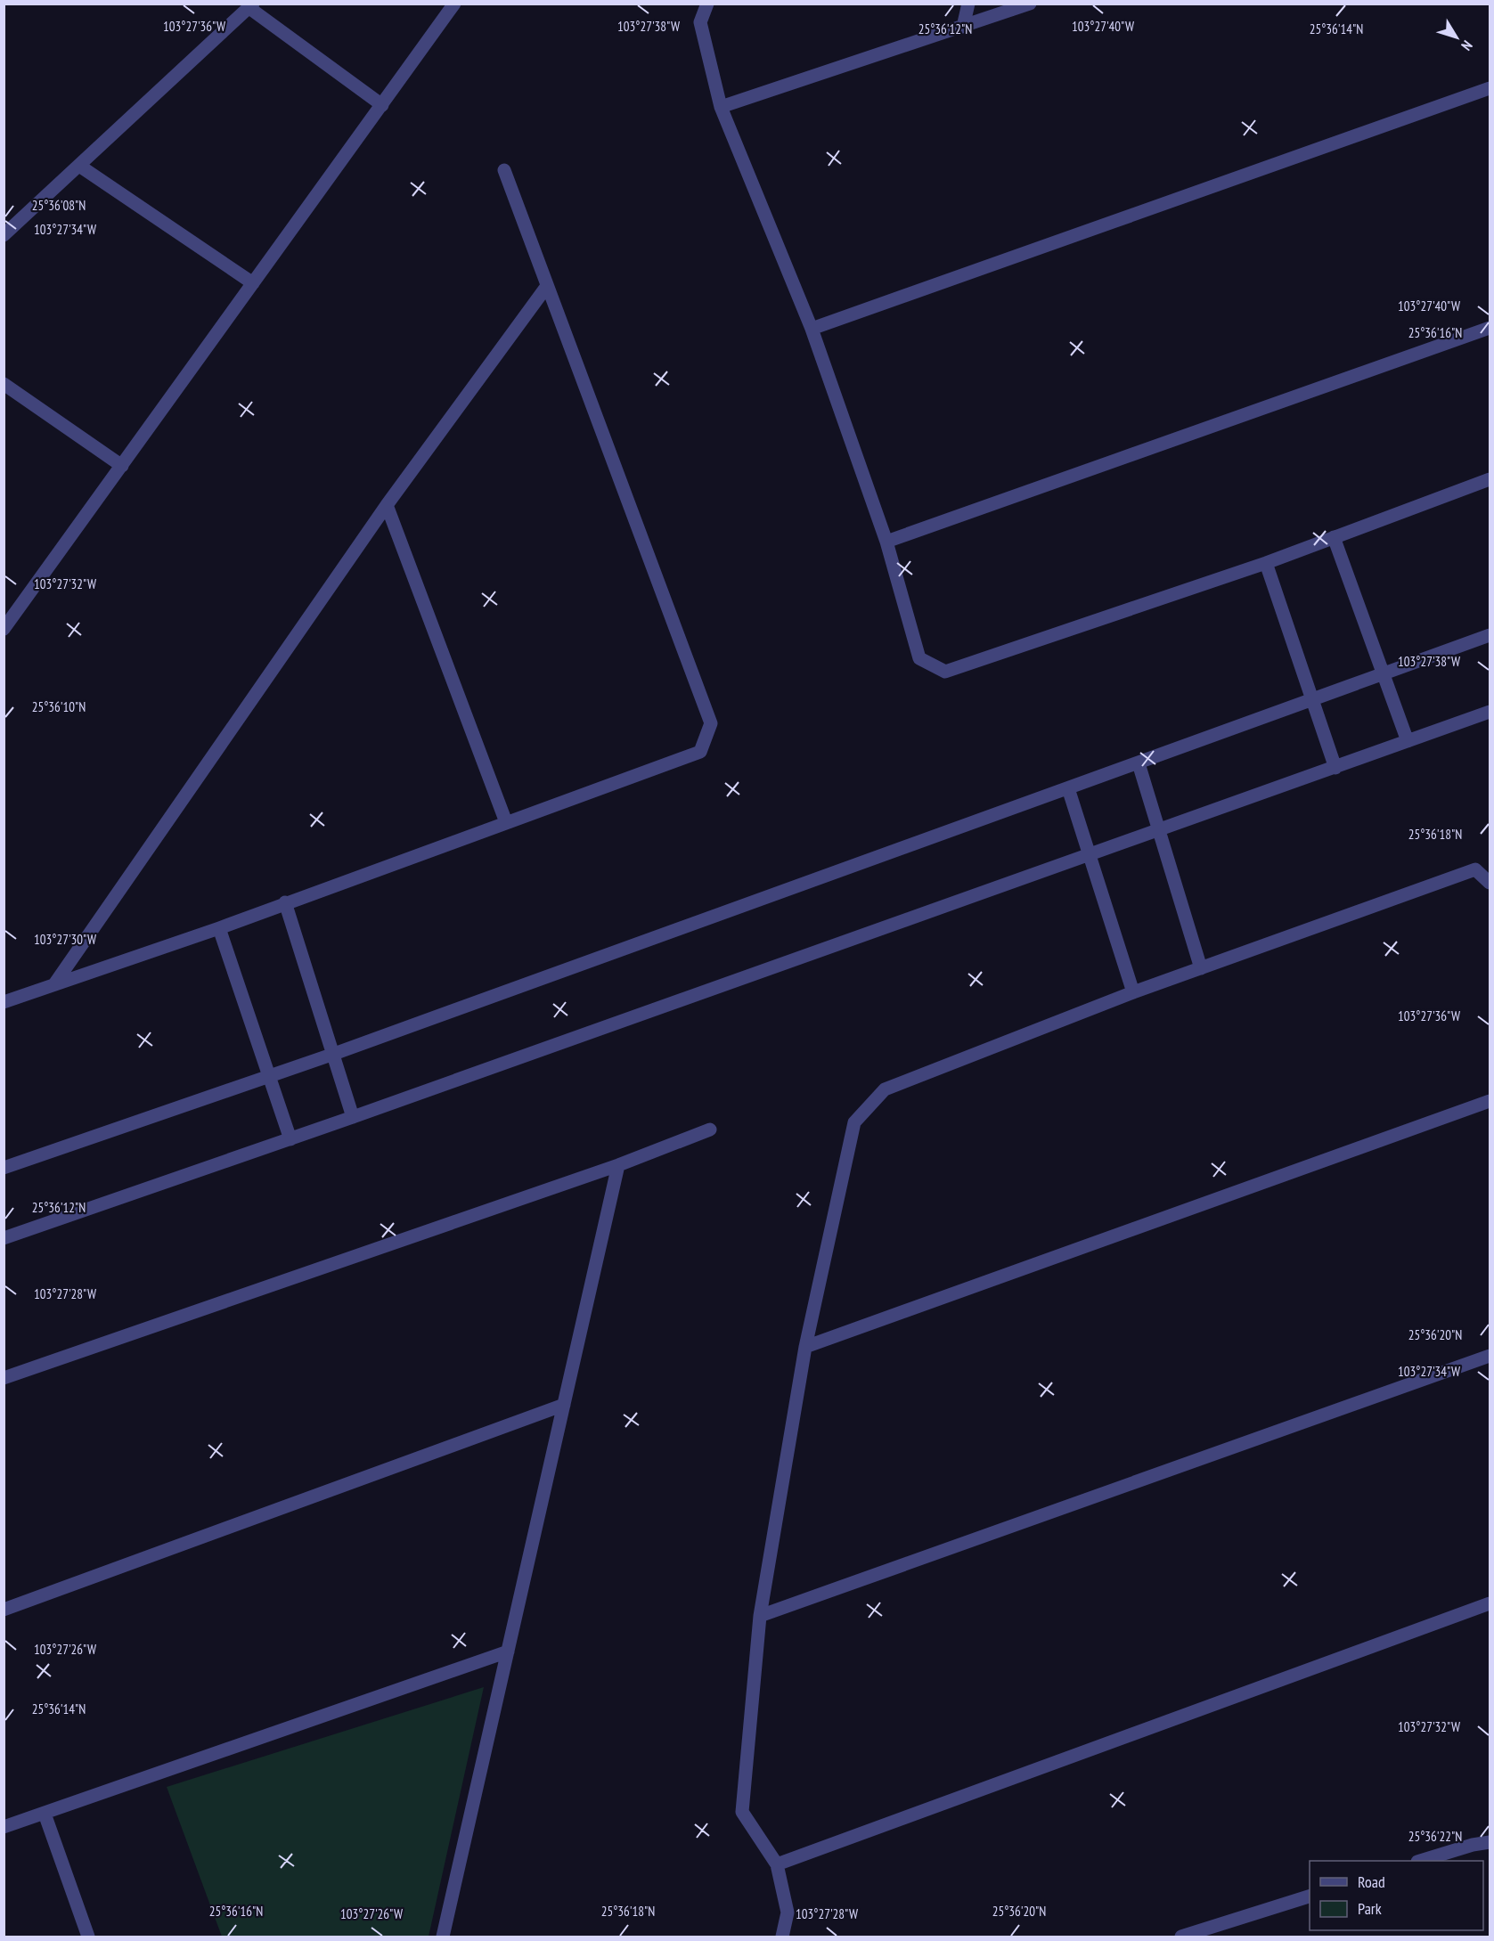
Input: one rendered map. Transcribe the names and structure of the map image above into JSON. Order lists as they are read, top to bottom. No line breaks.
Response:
{"legend":["Road","Park"],"north":"bottom right","coordinates":["103°27'36\"W","103°27'38\"W","103°27'40\"W","25°36'12\"N","25°36'14\"N","25°36'08\"N","103°27'34\"W","25°36'16\"N","103°27'32\"W","25°36'10\"N","25°36'18\"N","103°27'30\"W","103°27'28\"W","25°36'20\"N","103°27'26\"W","25°36'22\"N"]}
